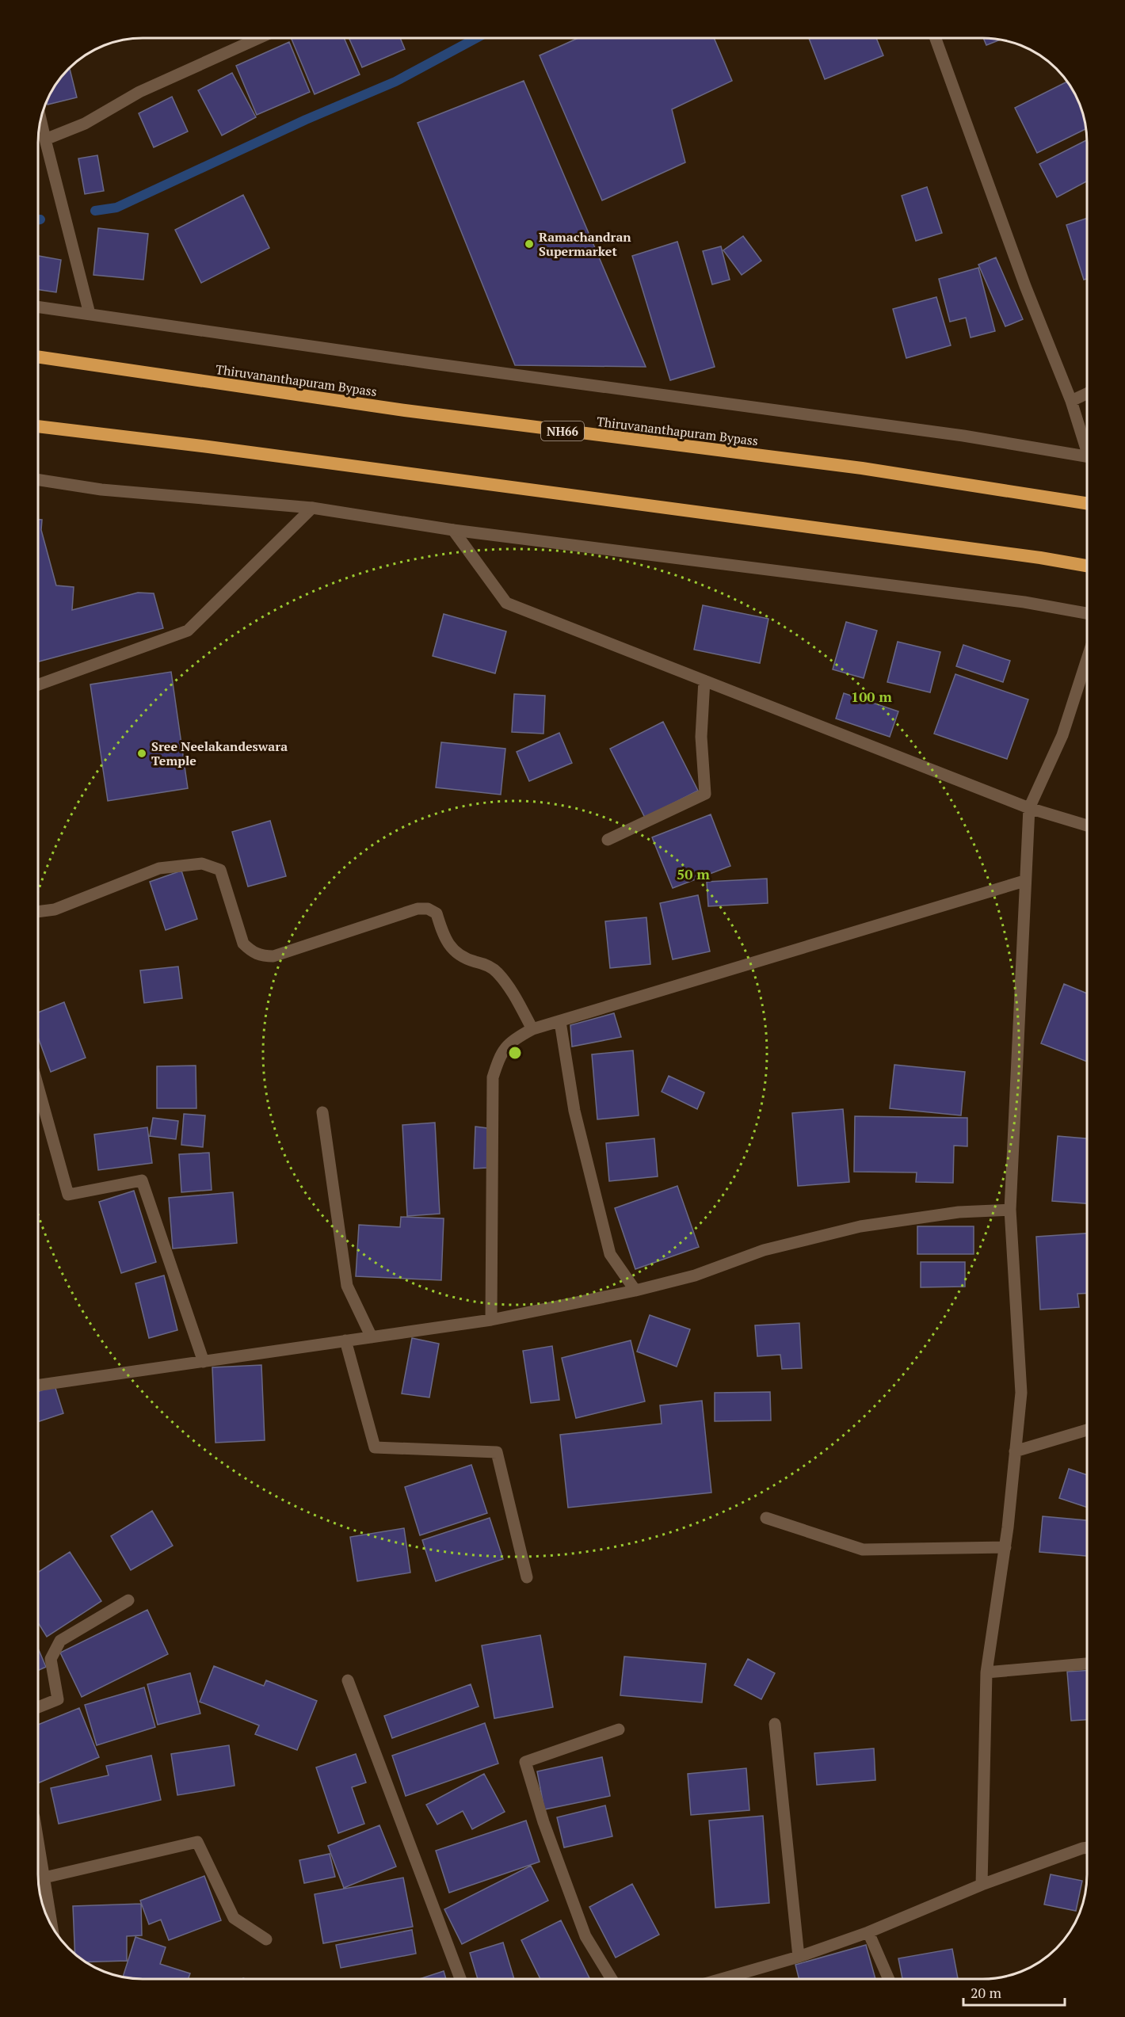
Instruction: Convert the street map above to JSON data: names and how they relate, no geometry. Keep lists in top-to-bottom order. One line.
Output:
{"streets":{"highway":["Thiruvananthapuram Bypass","NH66"]},"places":["Ramachandran Supermarket","Sree Neelakandeswara Temple"],"scale_bar":"20 m","rings":["100 m","50 m"]}
